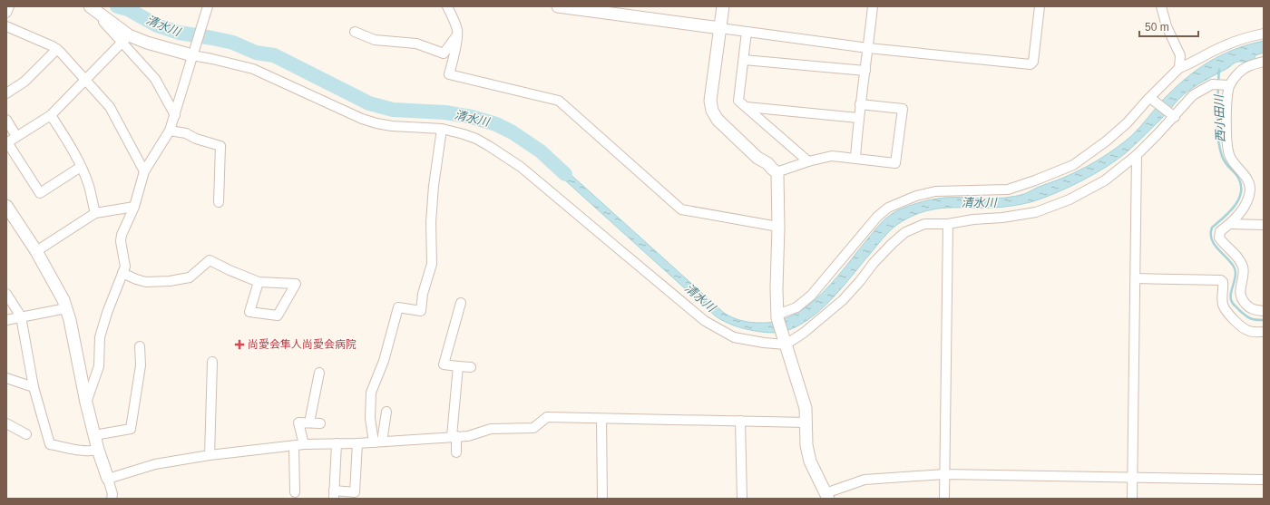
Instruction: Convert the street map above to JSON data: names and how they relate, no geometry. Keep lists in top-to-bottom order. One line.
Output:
{"water":["清水川","西小田川"],"places":{"health":["尚愛会隼人尚愛会病院"]},"scale_bar":"50 m"}
